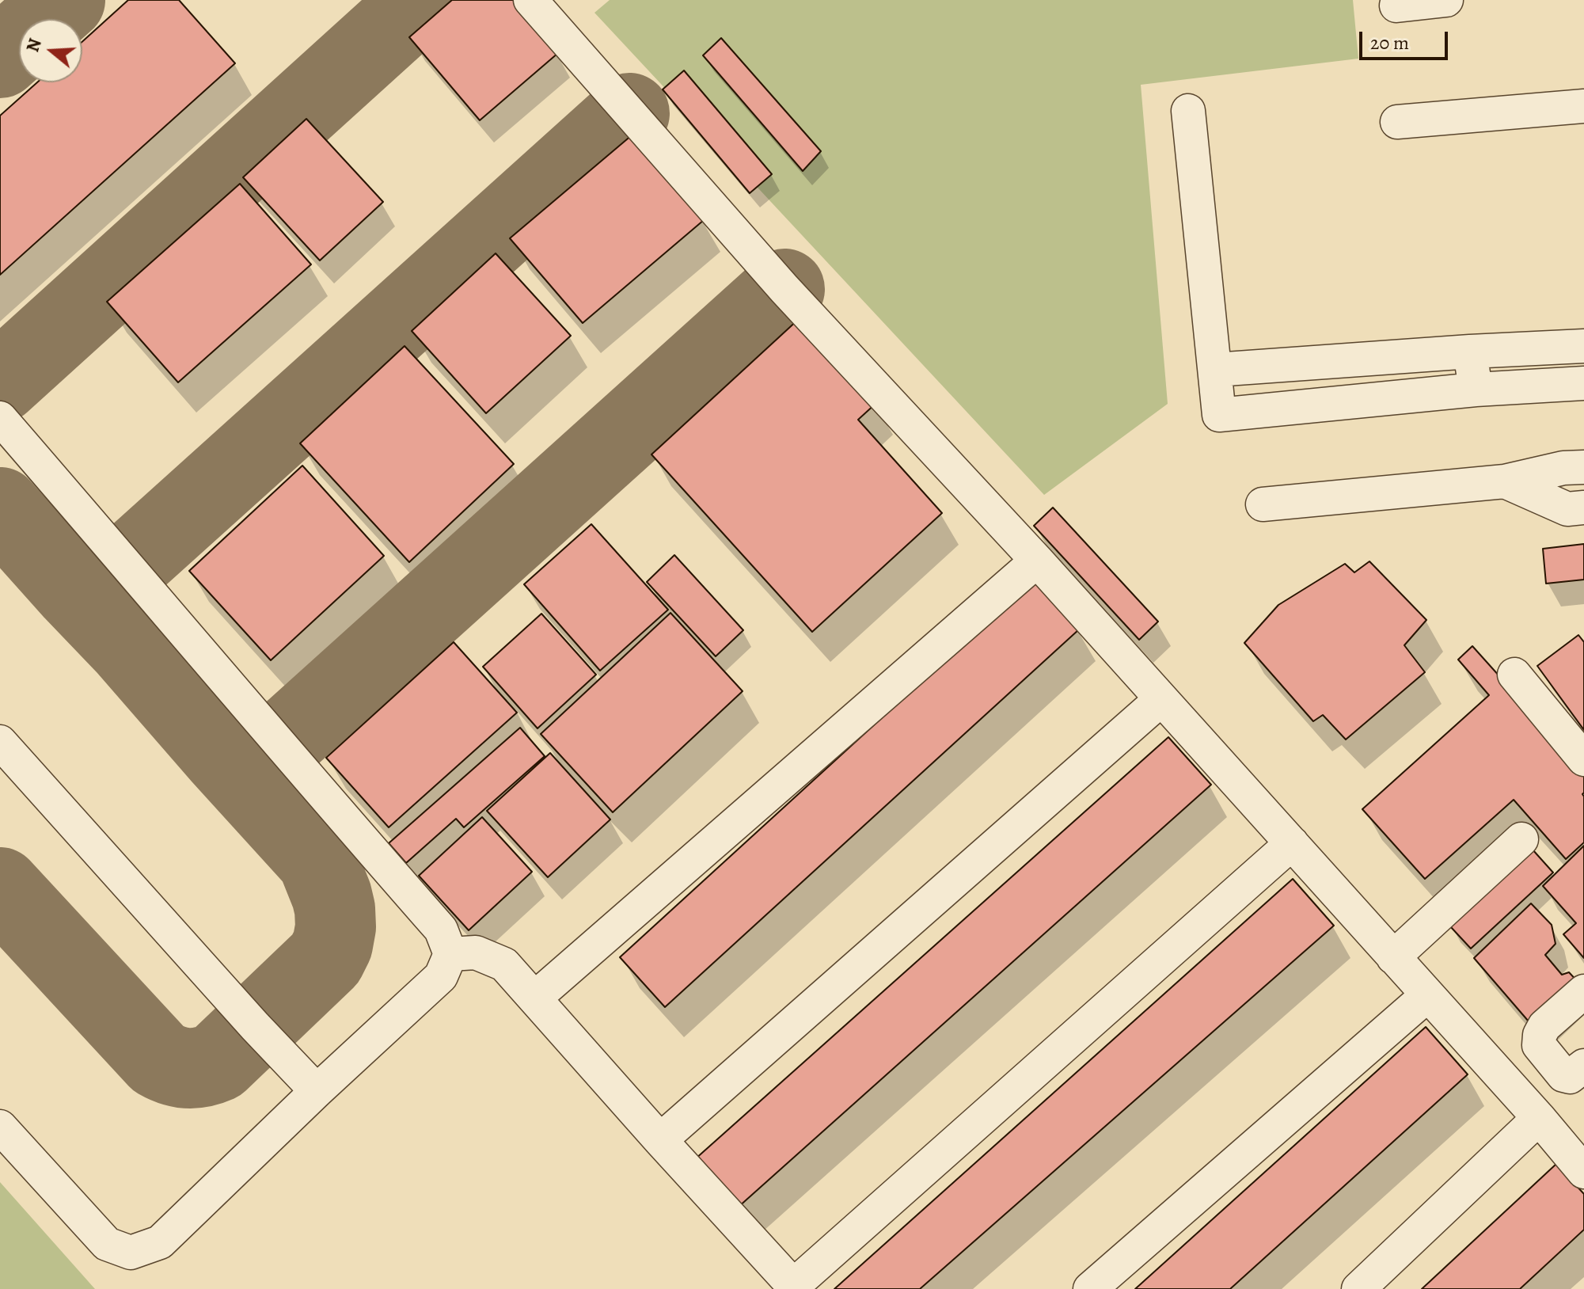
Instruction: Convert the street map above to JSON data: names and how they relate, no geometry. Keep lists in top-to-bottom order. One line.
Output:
{"scale_bar":"20 m","north":"left"}
